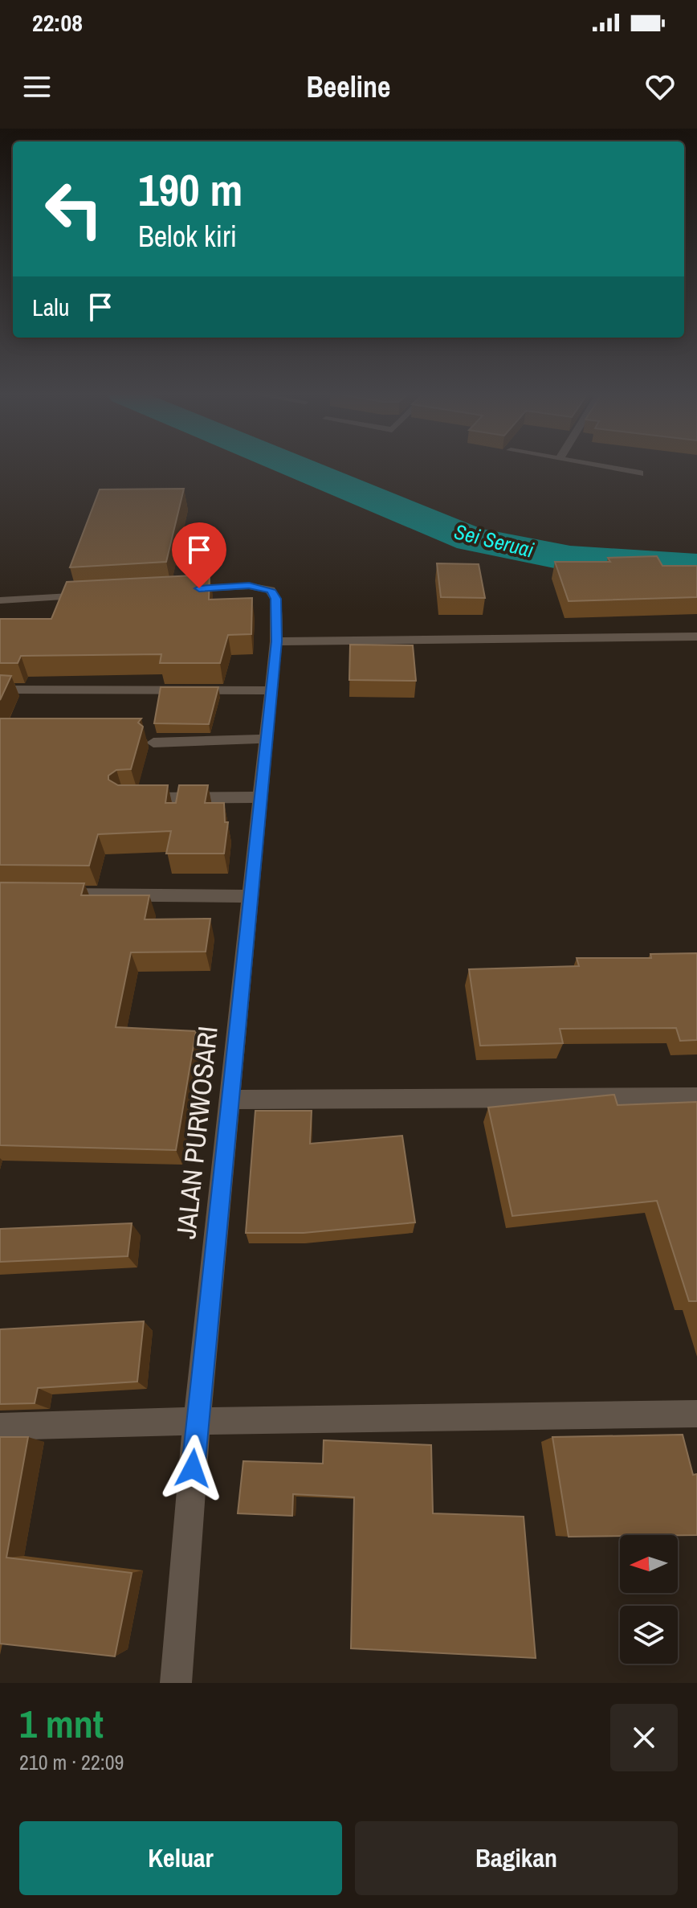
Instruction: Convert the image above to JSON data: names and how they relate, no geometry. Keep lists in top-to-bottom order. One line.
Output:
{"streets":{"street":["JALAN PURWOSARI"]},"water":["Sei Seruai"],"north":"left","page":{"status":"22:08","header":"Beeline","turn":["190 m","Belok kiri"],"then":"Lalu","heading":["1 mnt","210 m · 22:09"],"buttons":["Keluar","Bagikan"]}}
